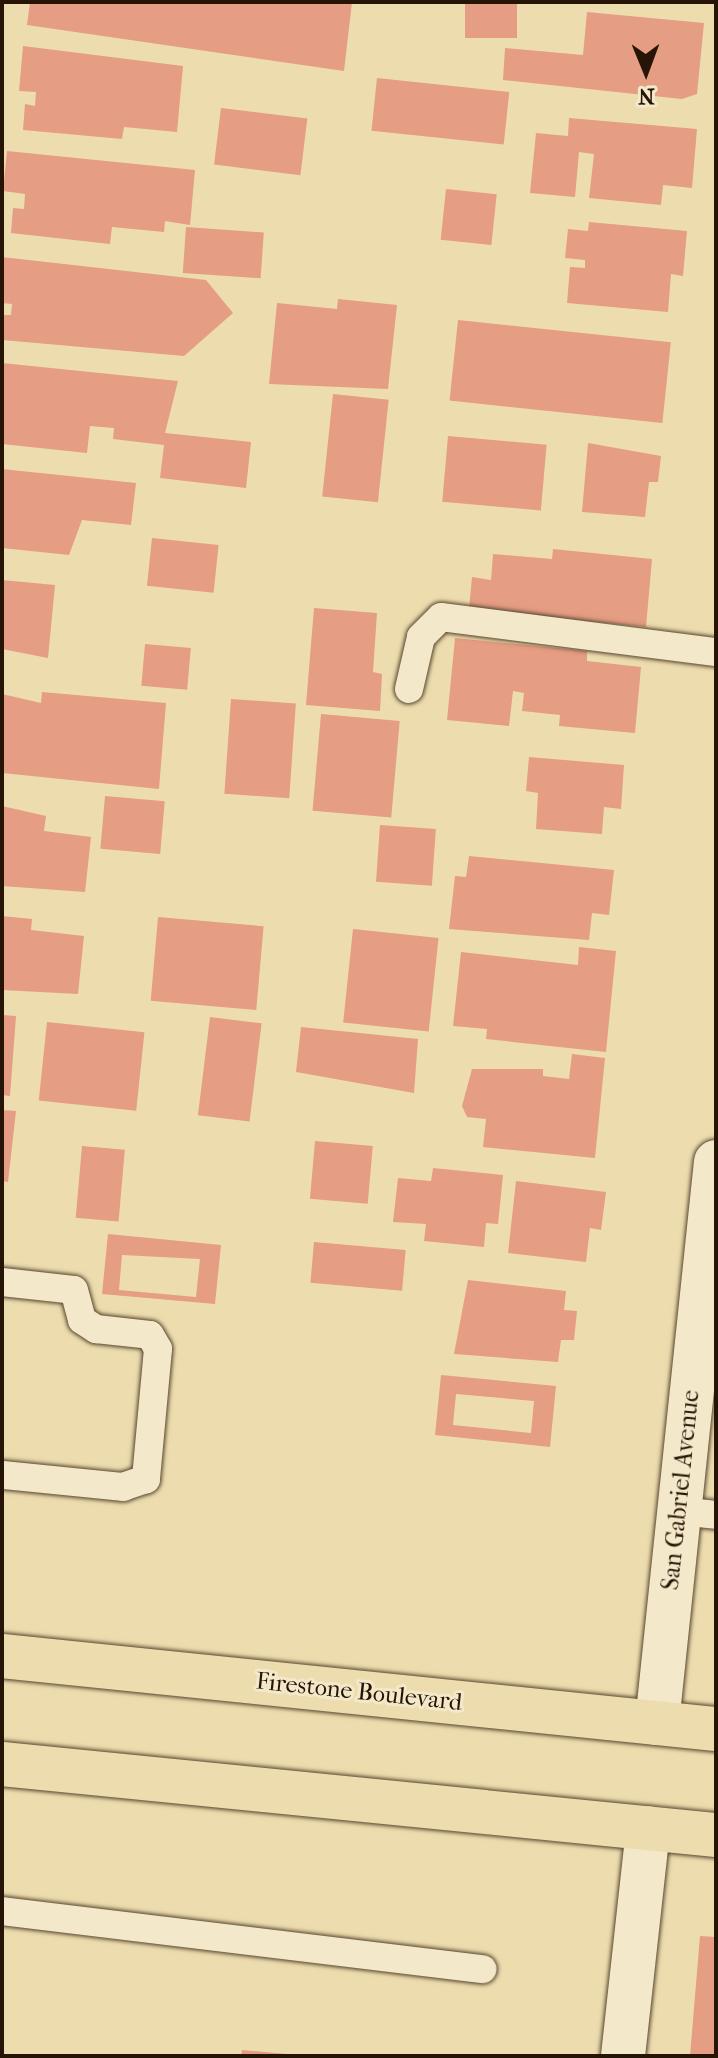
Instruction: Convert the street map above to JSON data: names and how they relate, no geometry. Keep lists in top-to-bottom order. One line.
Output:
{"streets":{"main road":["Firestone Boulevard"],"street":["San Gabriel Avenue"]},"crossings":[["San Gabriel Avenue","Firestone Boulevard"]],"north":"bottom"}
